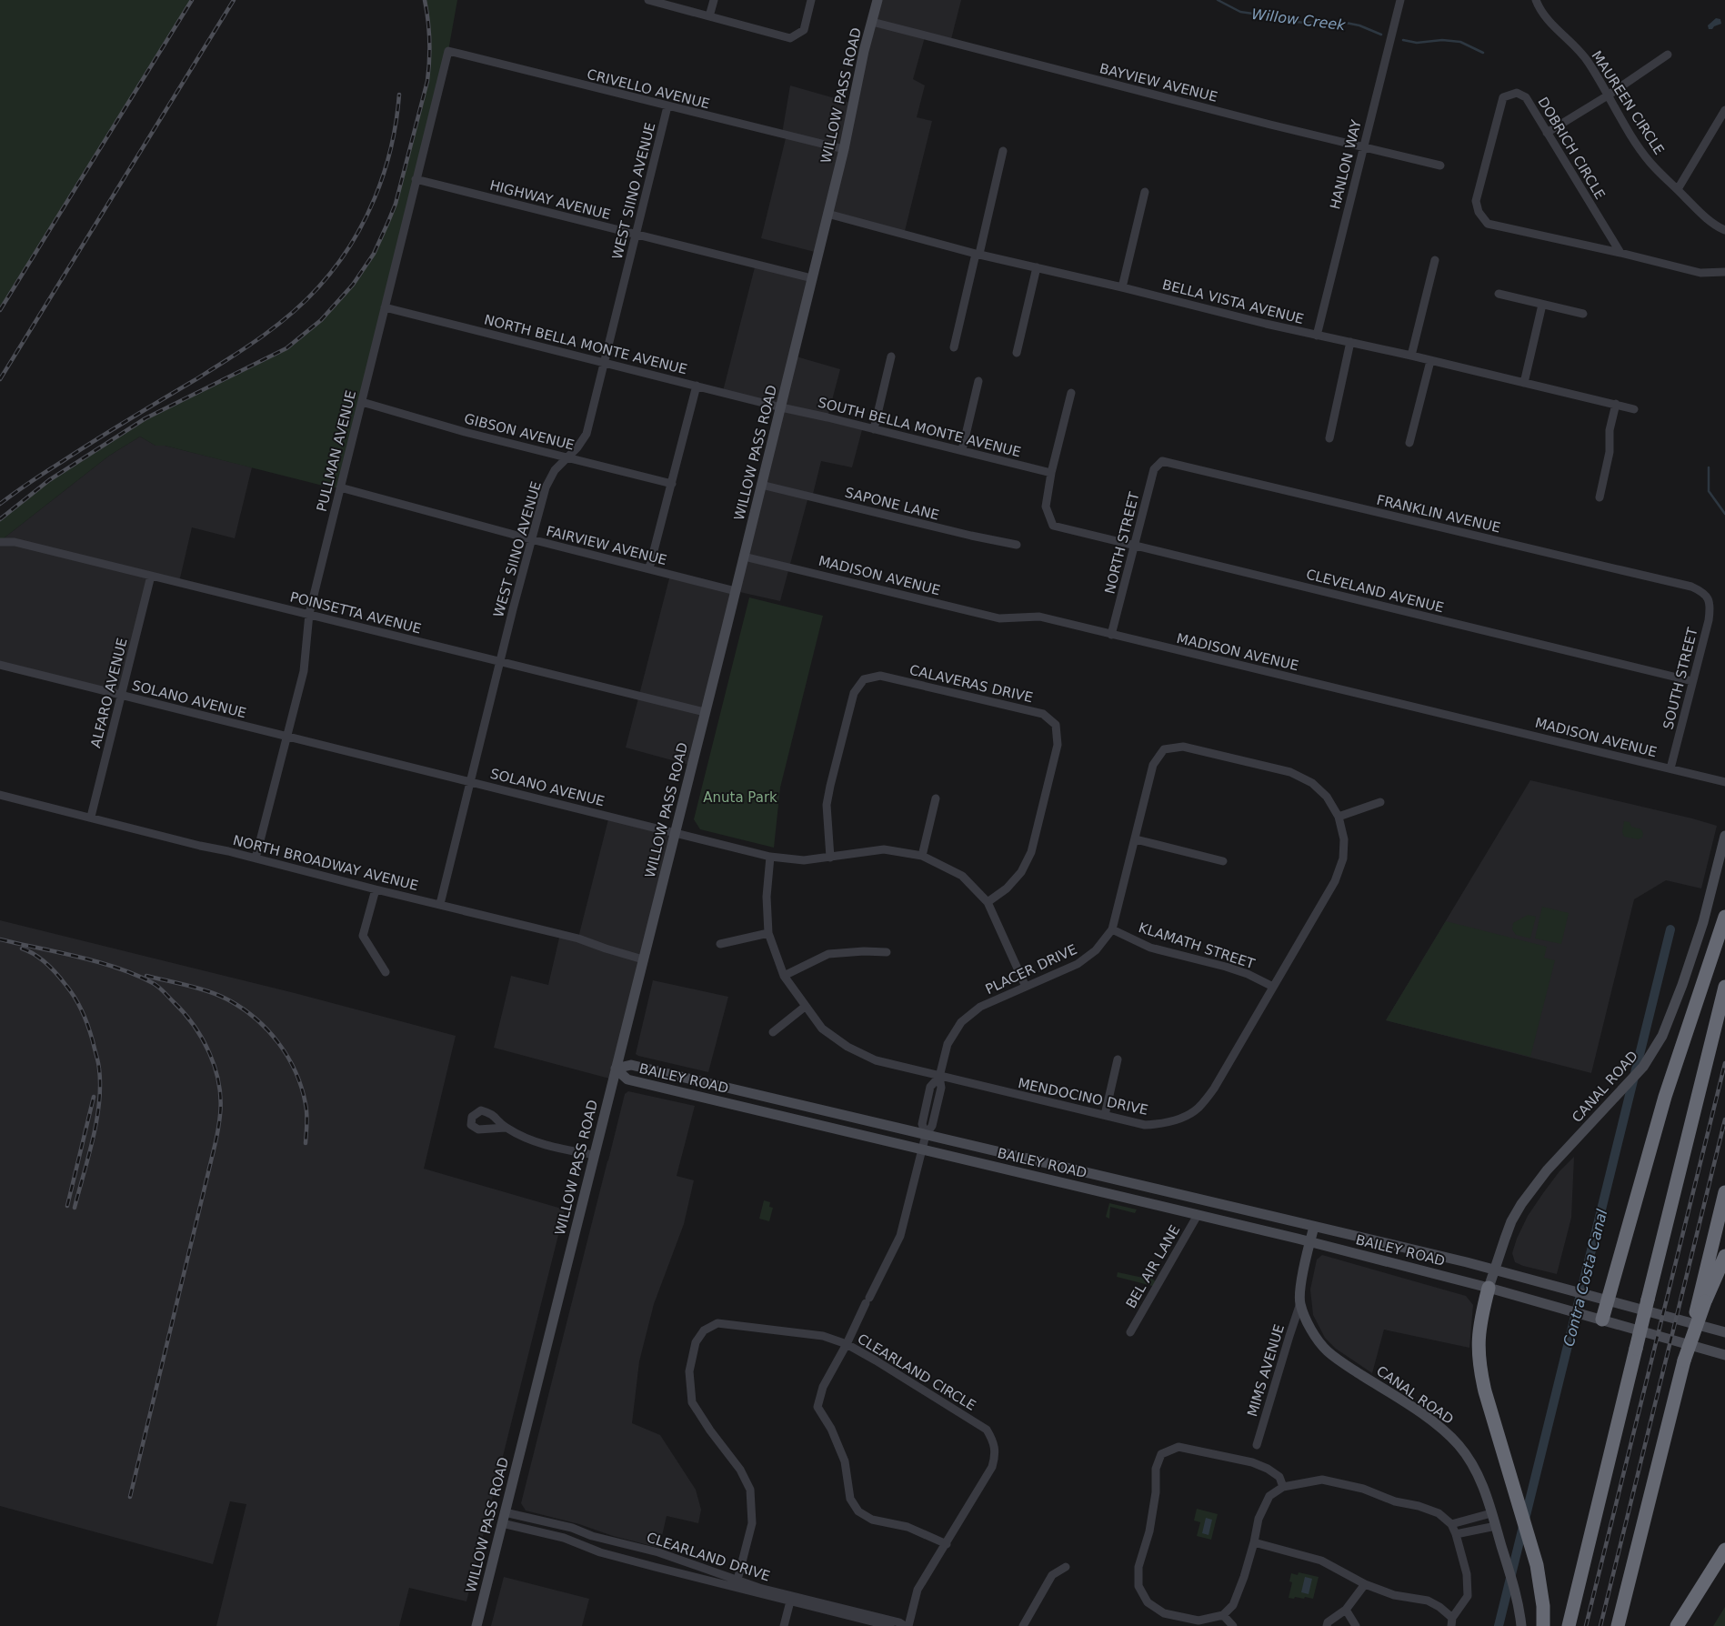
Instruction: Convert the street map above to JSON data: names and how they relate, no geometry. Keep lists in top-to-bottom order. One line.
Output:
{"streets":{"main road":["WILLOW PASS ROAD","BAILEY ROAD","CANAL ROAD"],"street":["BAYVIEW AVENUE","CRIVELLO AVENUE","MAUREEN CIRCLE","DOBRICH CIRCLE","HANLON WAY","WEST SIINO AVENUE","HIGHWAY AVENUE","BELLA VISTA AVENUE","NORTH BELLA MONTE AVENUE","SOUTH BELLA MONTE AVENUE","GIBSON AVENUE","PULLMAN AVENUE","SAPONE LANE","FRANKLIN AVENUE","NORTH STREET","FAIRVIEW AVENUE","MADISON AVENUE","CLEVELAND AVENUE","POINSETTA AVENUE","SOUTH STREET","CALAVERAS DRIVE","ALFARO AVENUE","SOLANO AVENUE","NORTH BROADWAY AVENUE","KLAMATH STREET","PLACER DRIVE","MENDOCINO DRIVE","BEL AIR LANE","MIMS AVENUE","CLEARLAND CIRCLE","CLEARLAND DRIVE"]},"crossings":[["BAYVIEW AVENUE","WILLOW PASS ROAD"],["BAYVIEW AVENUE","HANLON WAY"],["CRIVELLO AVENUE","WILLOW PASS ROAD"],["CRIVELLO AVENUE","WEST SIINO AVENUE"],["CRIVELLO AVENUE","PULLMAN AVENUE"],["WILLOW PASS ROAD","HIGHWAY AVENUE"],["WILLOW PASS ROAD","BELLA VISTA AVENUE"],["WILLOW PASS ROAD","NORTH BELLA MONTE AVENUE"],["WILLOW PASS ROAD","SOUTH BELLA MONTE AVENUE"],["WILLOW PASS ROAD","SAPONE LANE"],["WILLOW PASS ROAD","FAIRVIEW AVENUE"],["WILLOW PASS ROAD","MADISON AVENUE"],["WILLOW PASS ROAD","POINSETTA AVENUE"],["WILLOW PASS ROAD","SOLANO AVENUE"],["WILLOW PASS ROAD","NORTH BROADWAY AVENUE"],["WILLOW PASS ROAD","BAILEY ROAD"],["WILLOW PASS ROAD","CLEARLAND DRIVE"],["HANLON WAY","BELLA VISTA AVENUE"],["WEST SIINO AVENUE","HIGHWAY AVENUE"],["WEST SIINO AVENUE","NORTH BELLA MONTE AVENUE"],["WEST SIINO AVENUE","GIBSON AVENUE"],["WEST SIINO AVENUE","FAIRVIEW AVENUE"],["WEST SIINO AVENUE","POINSETTA AVENUE"],["WEST SIINO AVENUE","SOLANO AVENUE"],["WEST SIINO AVENUE","NORTH BROADWAY AVENUE"],["HIGHWAY AVENUE","PULLMAN AVENUE"],["NORTH BELLA MONTE AVENUE","SOUTH BELLA MONTE AVENUE"],["NORTH BELLA MONTE AVENUE","PULLMAN AVENUE"],["SOUTH BELLA MONTE AVENUE","CLEVELAND AVENUE"],["GIBSON AVENUE","PULLMAN AVENUE"],["PULLMAN AVENUE","FAIRVIEW AVENUE"],["PULLMAN AVENUE","POINSETTA AVENUE"],["PULLMAN AVENUE","SOLANO AVENUE"],["PULLMAN AVENUE","NORTH BROADWAY AVENUE"],["FRANKLIN AVENUE","NORTH STREET"],["FRANKLIN AVENUE","SOUTH STREET"],["NORTH STREET","MADISON AVENUE"],["NORTH STREET","CLEVELAND AVENUE"],["MADISON AVENUE","SOUTH STREET"],["CLEVELAND AVENUE","SOUTH STREET"],["POINSETTA AVENUE","ALFARO AVENUE"],["CALAVERAS DRIVE","SOLANO AVENUE"],["ALFARO AVENUE","SOLANO AVENUE"],["ALFARO AVENUE","NORTH BROADWAY AVENUE"],["SOLANO AVENUE","PLACER DRIVE"],["SOLANO AVENUE","MENDOCINO DRIVE"],["KLAMATH STREET","PLACER DRIVE"],["KLAMATH STREET","MENDOCINO DRIVE"],["PLACER DRIVE","BAILEY ROAD"],["PLACER DRIVE","MENDOCINO DRIVE"],["PLACER DRIVE","CLEARLAND CIRCLE"],["BAILEY ROAD","CANAL ROAD"],["BAILEY ROAD","BEL AIR LANE"],["CANAL ROAD","MIMS AVENUE"],["CLEARLAND CIRCLE","CLEARLAND DRIVE"]],"water":["Willow Creek","Contra Costa Canal"],"parks":["Anuta Park"]}
